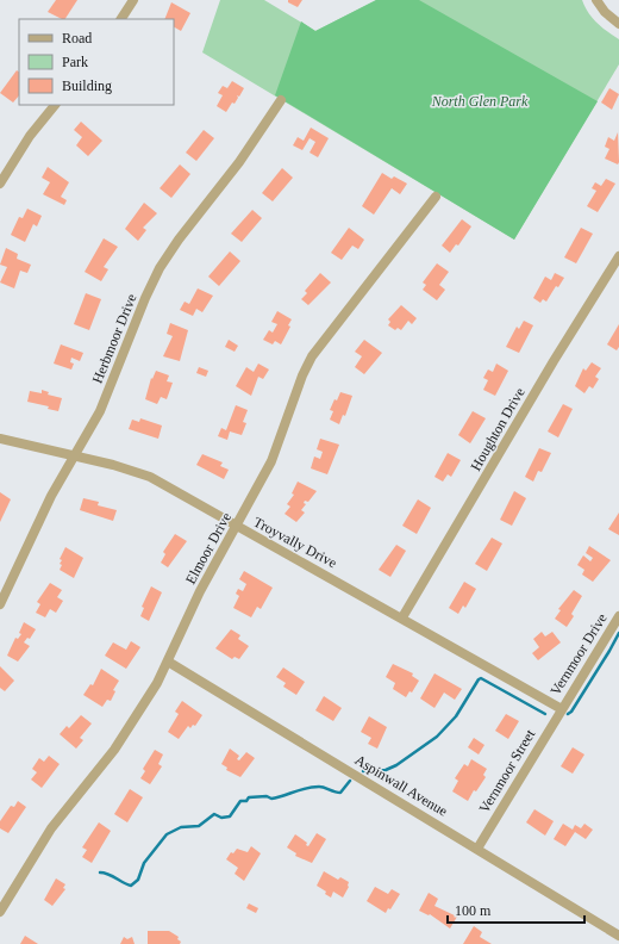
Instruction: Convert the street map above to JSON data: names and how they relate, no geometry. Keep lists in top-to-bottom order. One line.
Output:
{"streets":{"street":["Herbmoor Drive","Houghton Drive","Troyvally Drive","Elmoor Drive","Vernmoor Drive","Vernmoor Street","Aspinwall Avenue"]},"crossings":[["Herbmoor Drive","Troyvally Drive"],["Houghton Drive","Troyvally Drive"],["Troyvally Drive","Elmoor Drive"],["Troyvally Drive","Vernmoor Drive"],["Troyvally Drive","Vernmoor Street"],["Elmoor Drive","Aspinwall Avenue"],["Vernmoor Drive","Vernmoor Street"],["Vernmoor Street","Aspinwall Avenue"]],"parks":["North Glen Park"],"legend":["Road","Park","Building"],"scale_bar":"100 m"}
